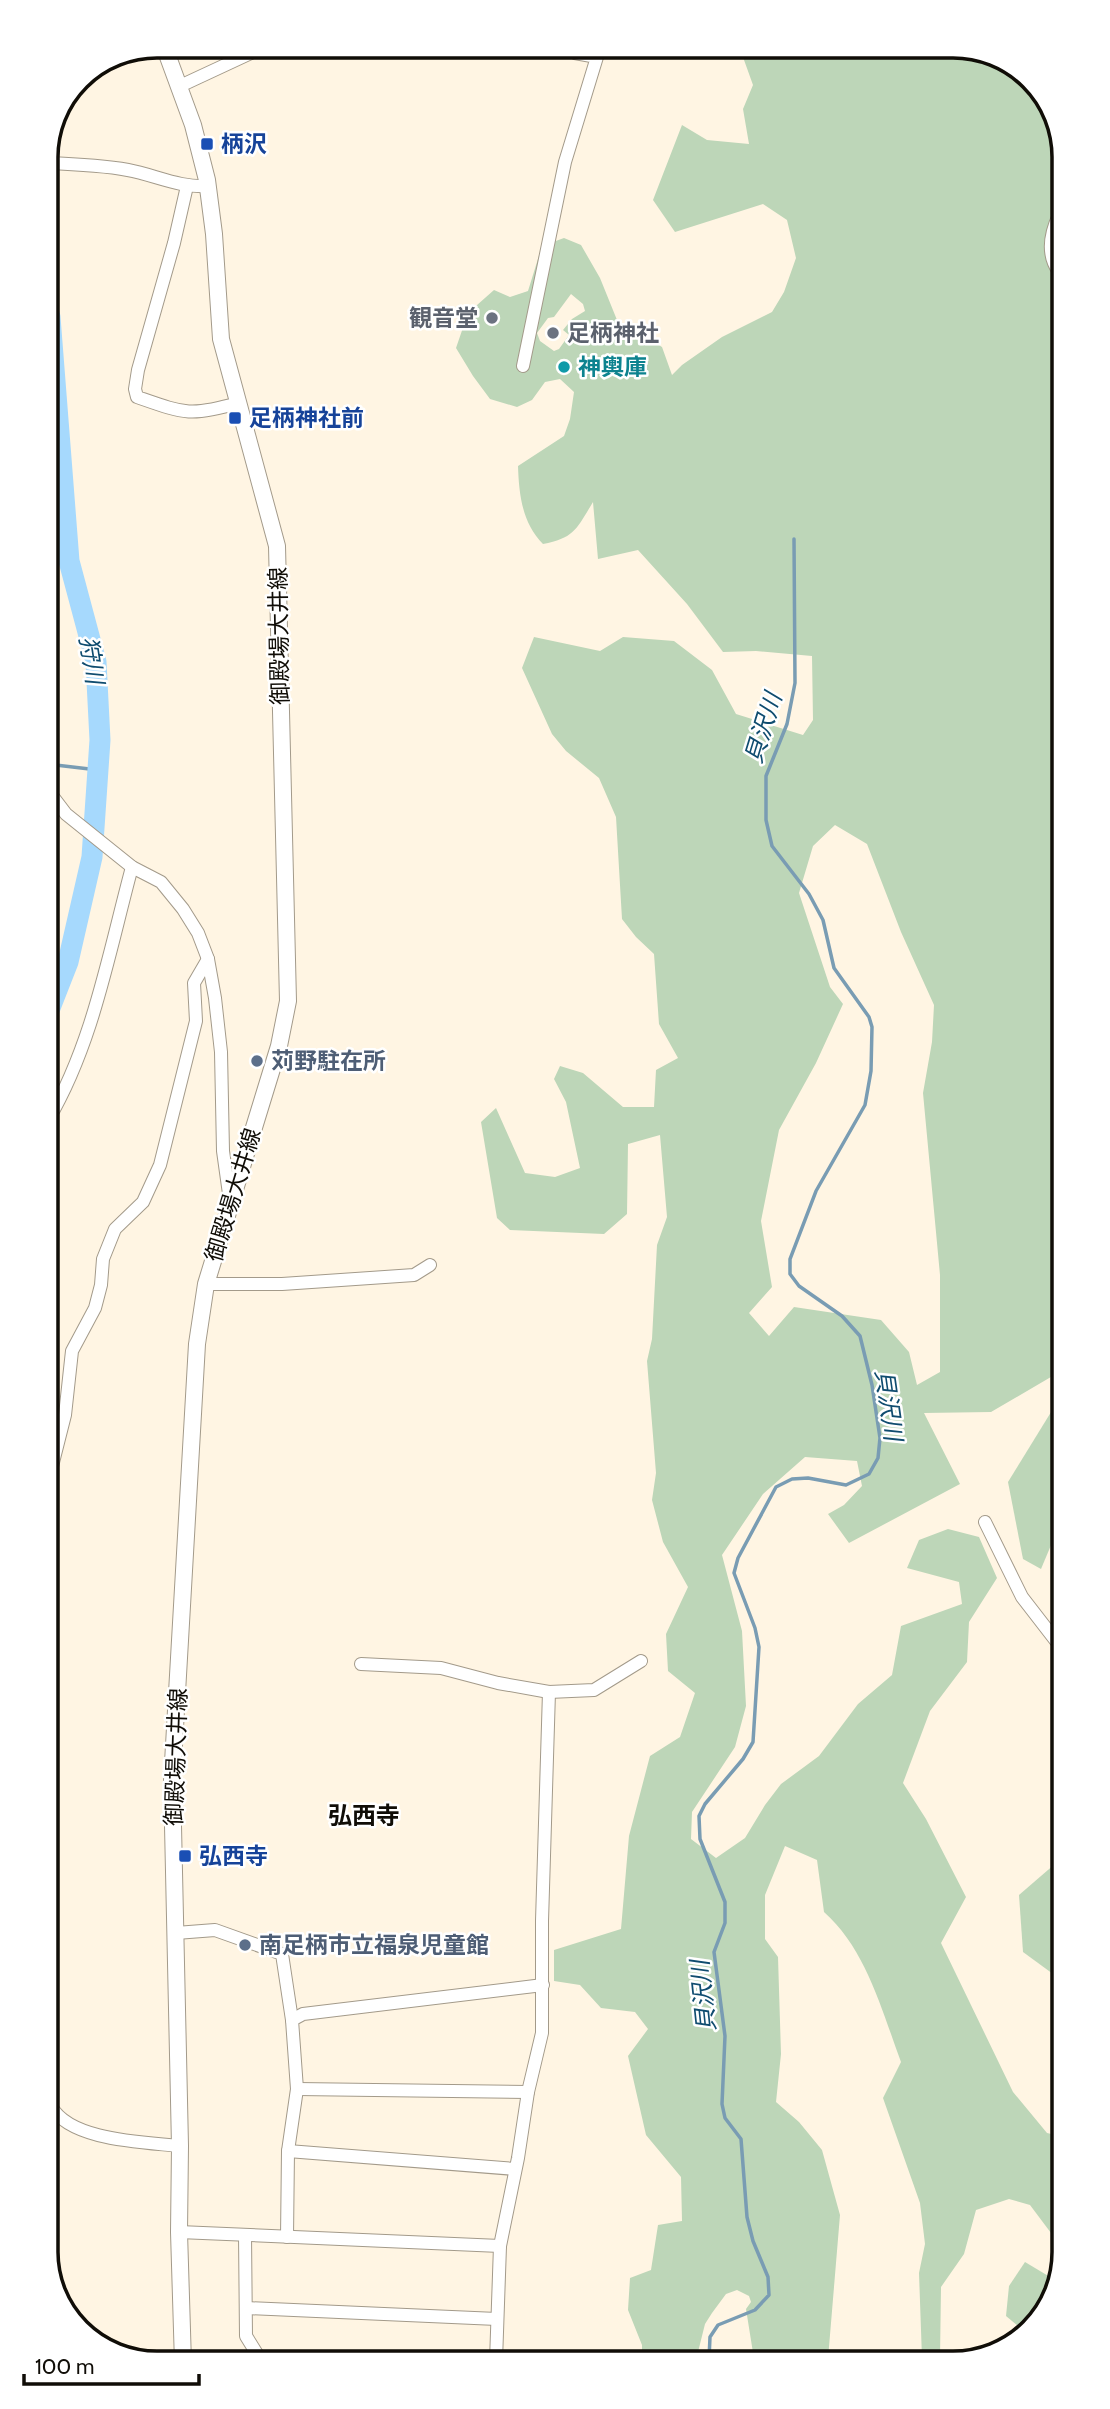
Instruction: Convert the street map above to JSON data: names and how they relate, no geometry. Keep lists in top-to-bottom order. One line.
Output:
{"streets":{"main road":["御殿場大井線"]},"districts":["弘西寺"],"water":["狩川","貝沢川"],"places":{"transit":["柄沢","足柄神社前","弘西寺"],"other":["観音堂","足柄神社","神輿庫","苅野駐在所","南足柄市立福泉児童館"]},"scale_bar":"100 m"}
